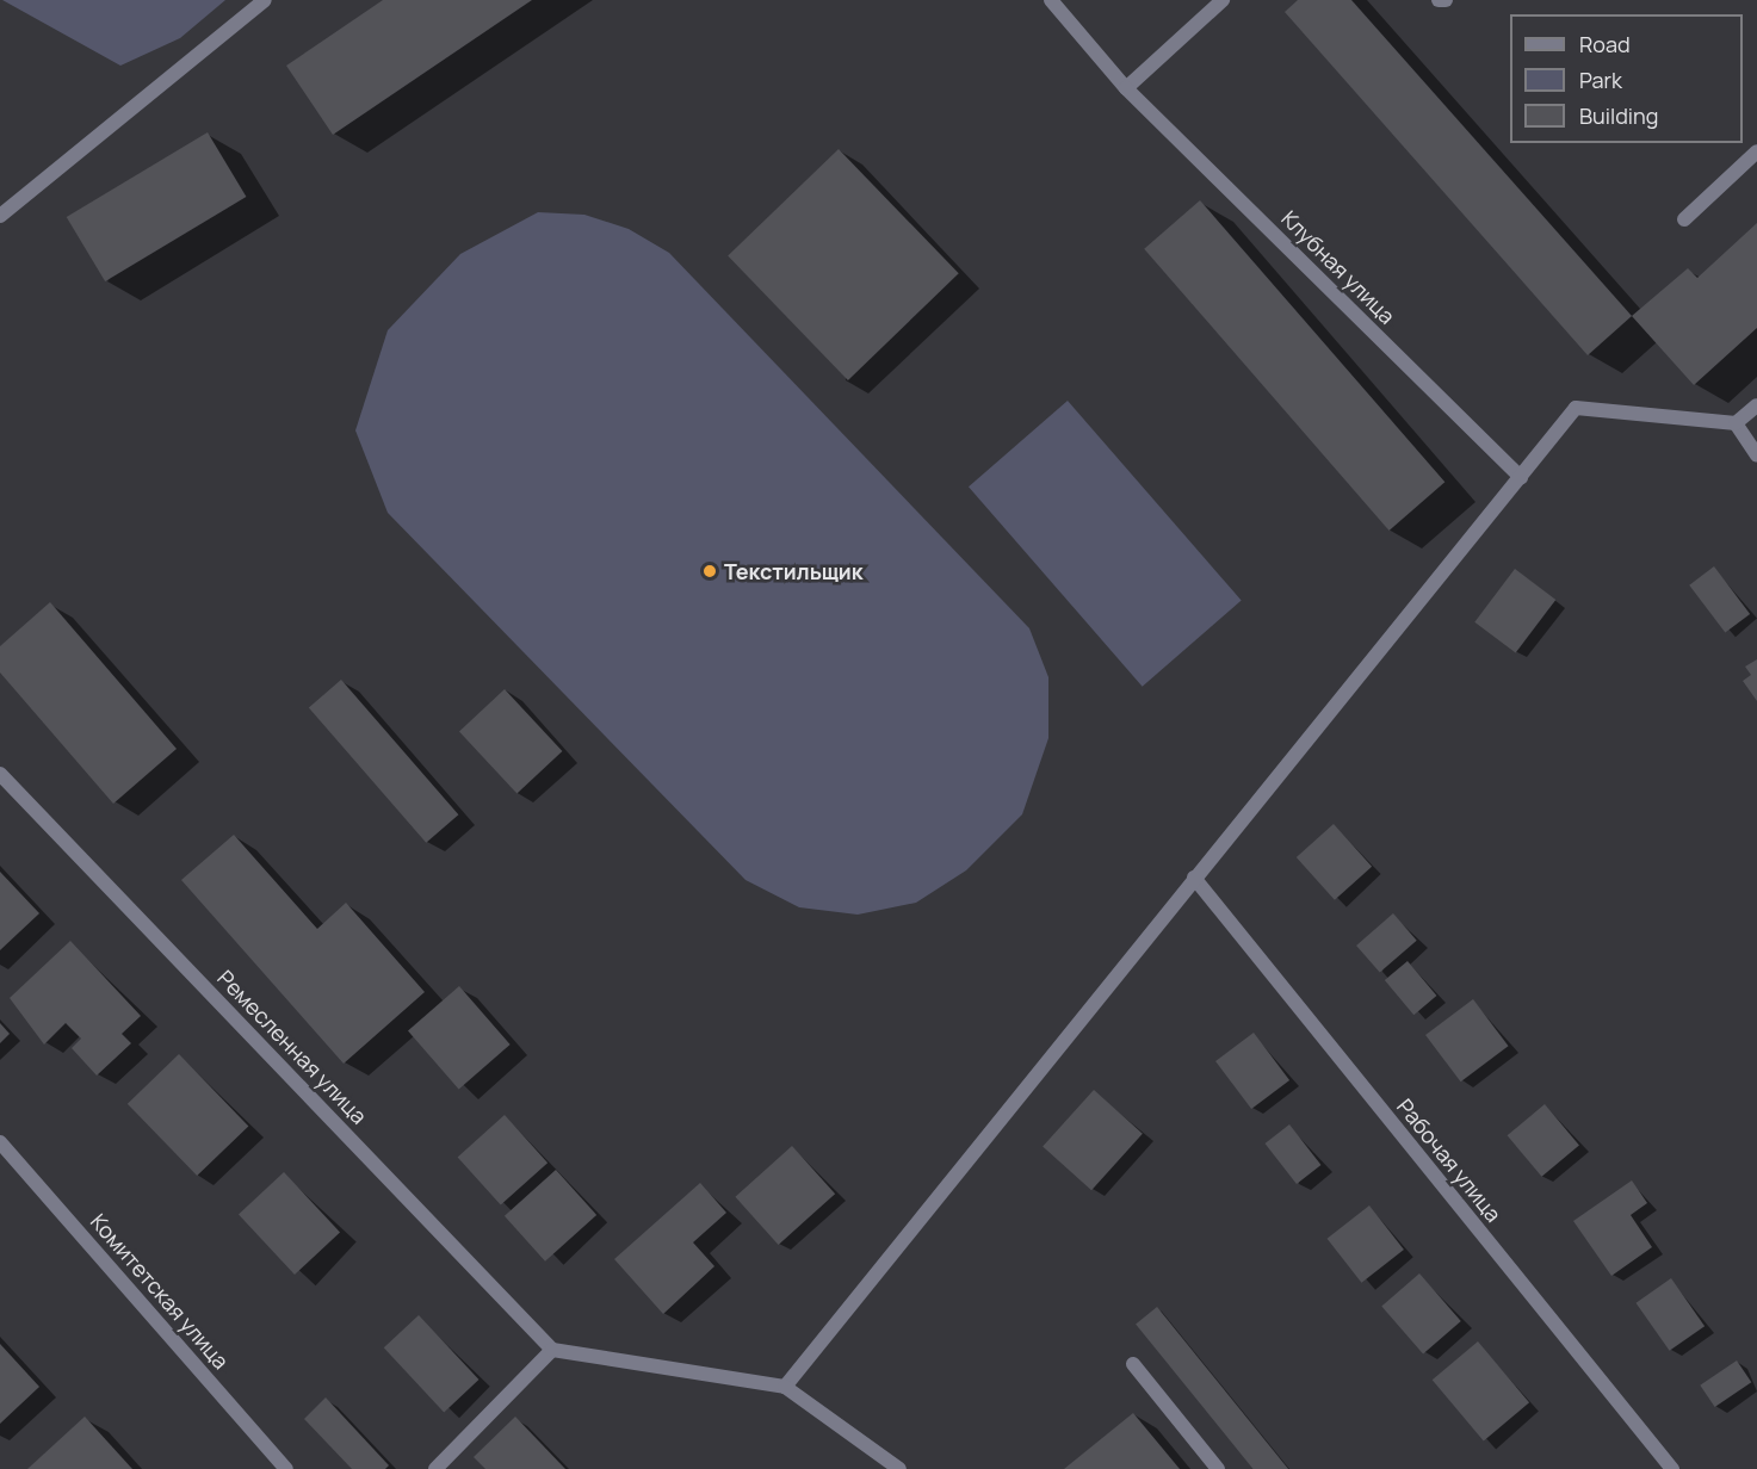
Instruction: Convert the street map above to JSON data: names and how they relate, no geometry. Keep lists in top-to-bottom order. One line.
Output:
{"streets":{"street":["Клубная улица","Ремесленная улица","Рабочая улица","Комитетская улица"]},"places":["Текстильщик"],"legend":["Road","Park","Building"]}
